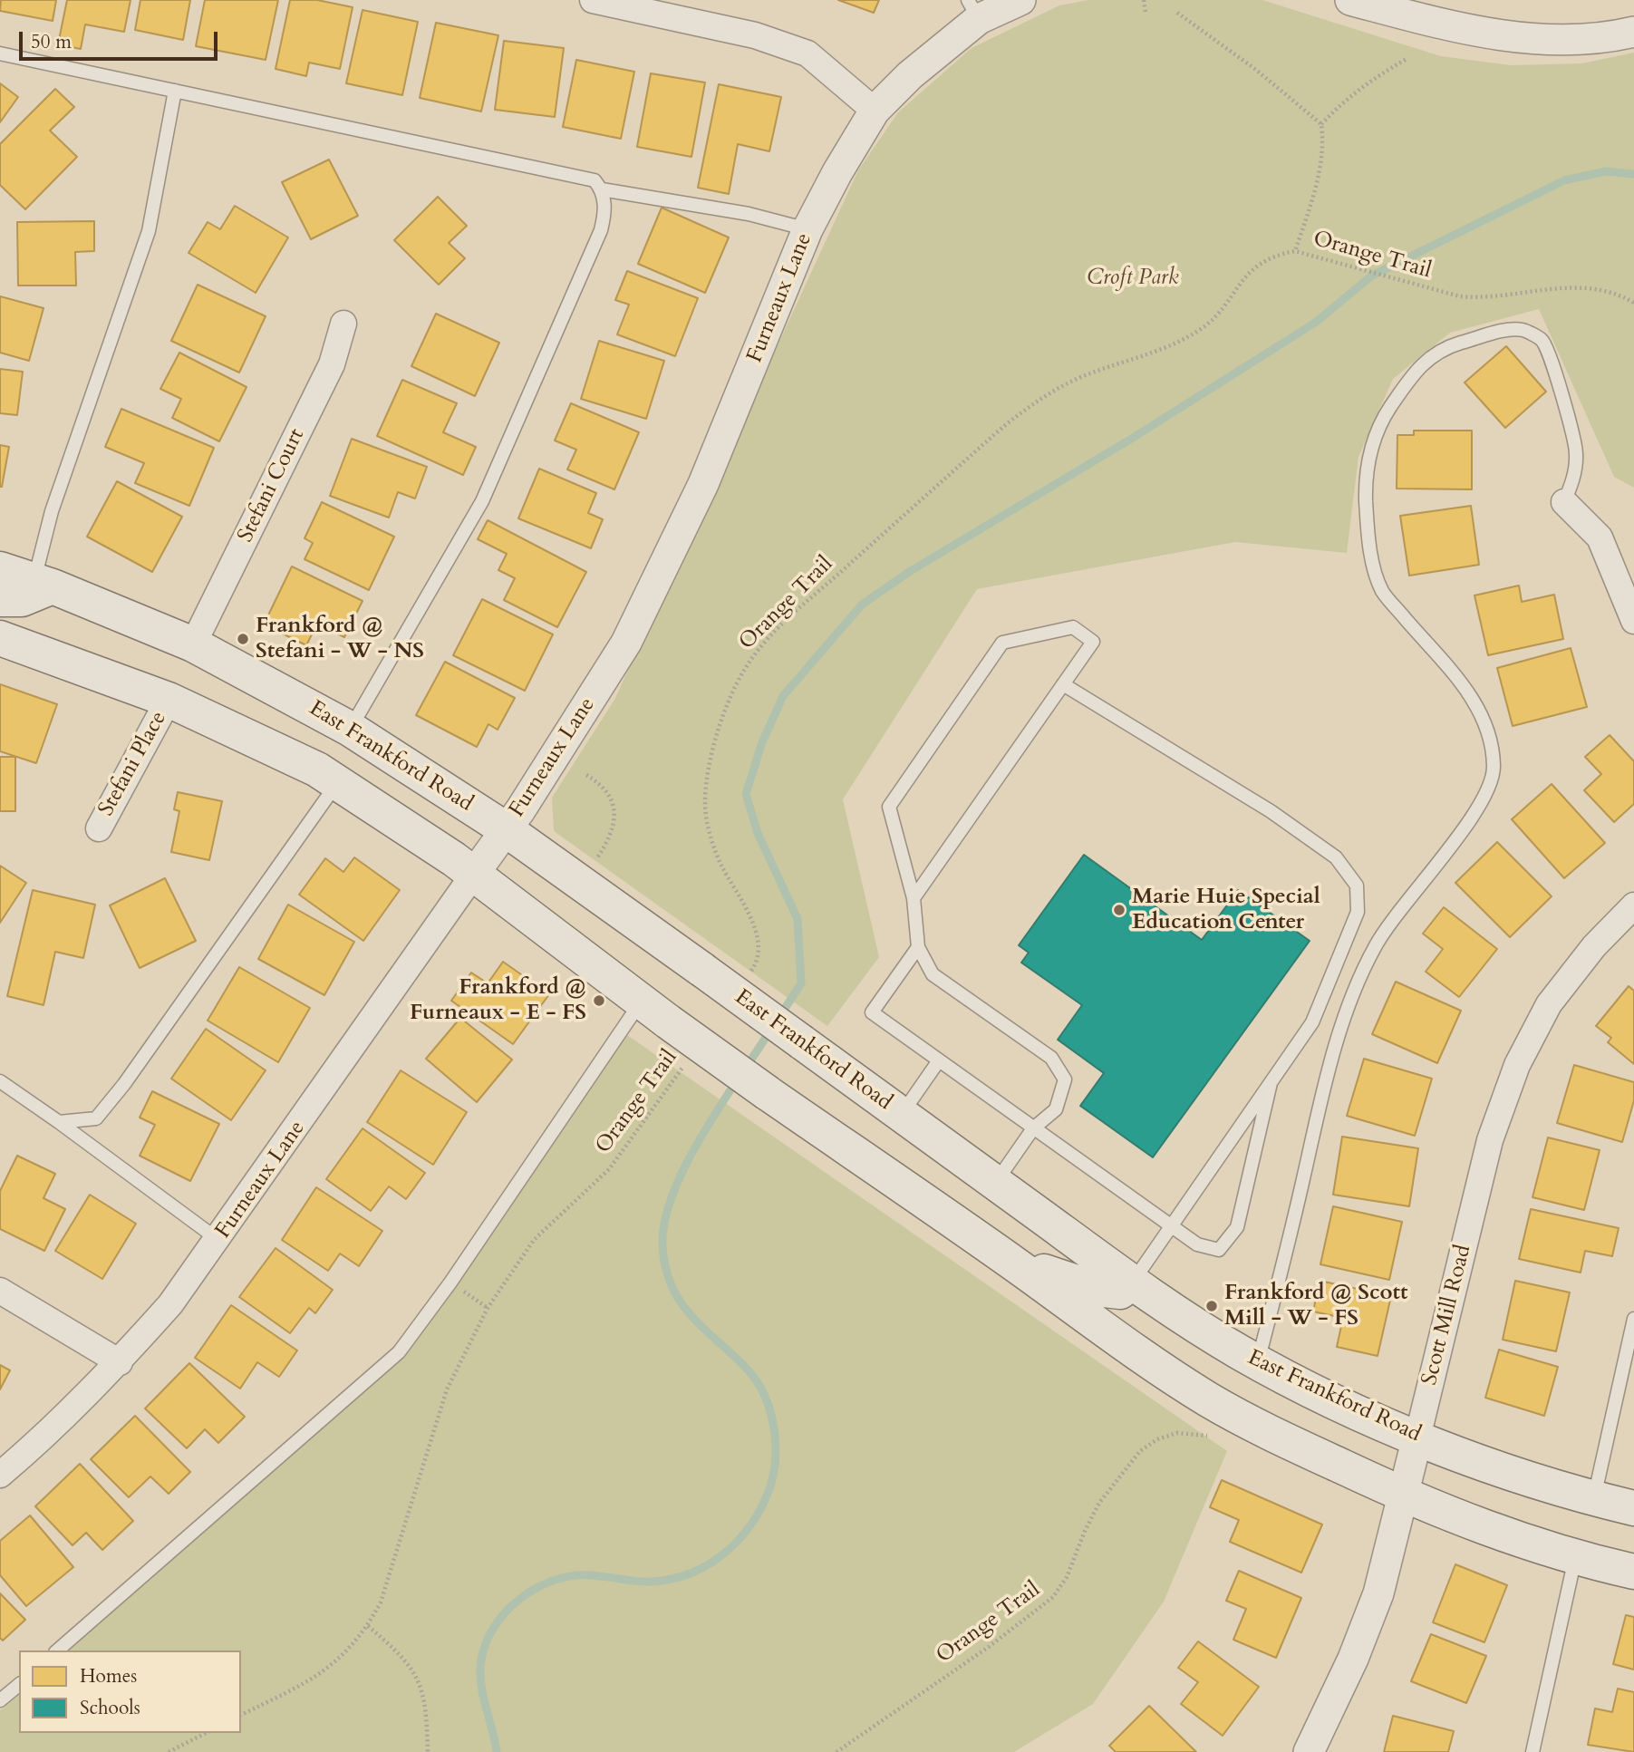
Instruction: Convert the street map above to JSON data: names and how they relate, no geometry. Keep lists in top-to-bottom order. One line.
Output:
{"streets":{"main road":["East Frankford Road"],"street":["Furneaux Lane","Stefani Court","Stefani Place","Scott Mill Road"],"path":["Orange Trail"]},"crossings":[["Furneaux Lane","East Frankford Road"],["Stefani Court","East Frankford Road"],["East Frankford Road","Scott Mill Road"]],"parks":["Croft Park"],"places":["Frankford @ Stefani - W - NS","Marie Huie Special Education Center","Frankford @ Furneaux - E - FS","Frankford @ Scott Mill - W - FS"],"legend":["Homes","Schools"],"scale_bar":"50 m"}
